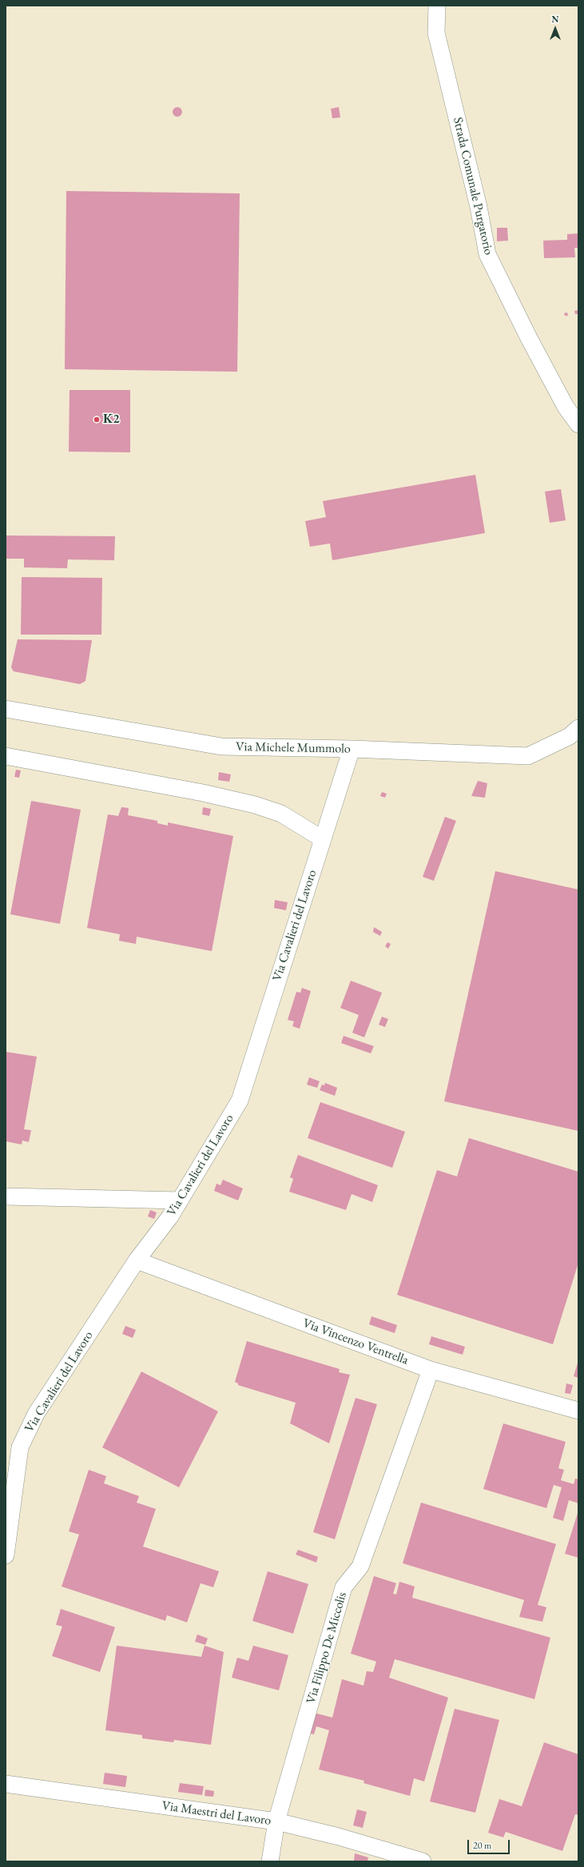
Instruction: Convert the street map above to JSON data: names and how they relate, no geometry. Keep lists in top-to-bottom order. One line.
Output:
{"streets":{"street":["Strada Comunale Purgatorio","Via Michele Mummolo","Via Cavalieri del Lavoro","Via Vincenzo Ventrella","Via Filippo De Miccolis","Via Maestri del Lavoro"]},"crossings":[["Via Michele Mummolo","Via Cavalieri del Lavoro"],["Via Cavalieri del Lavoro","Via Vincenzo Ventrella"],["Via Vincenzo Ventrella","Via Filippo De Miccolis"],["Via Filippo De Miccolis","Via Maestri del Lavoro"]],"places":["K2"],"scale_bar":"20 m","north":"top"}
